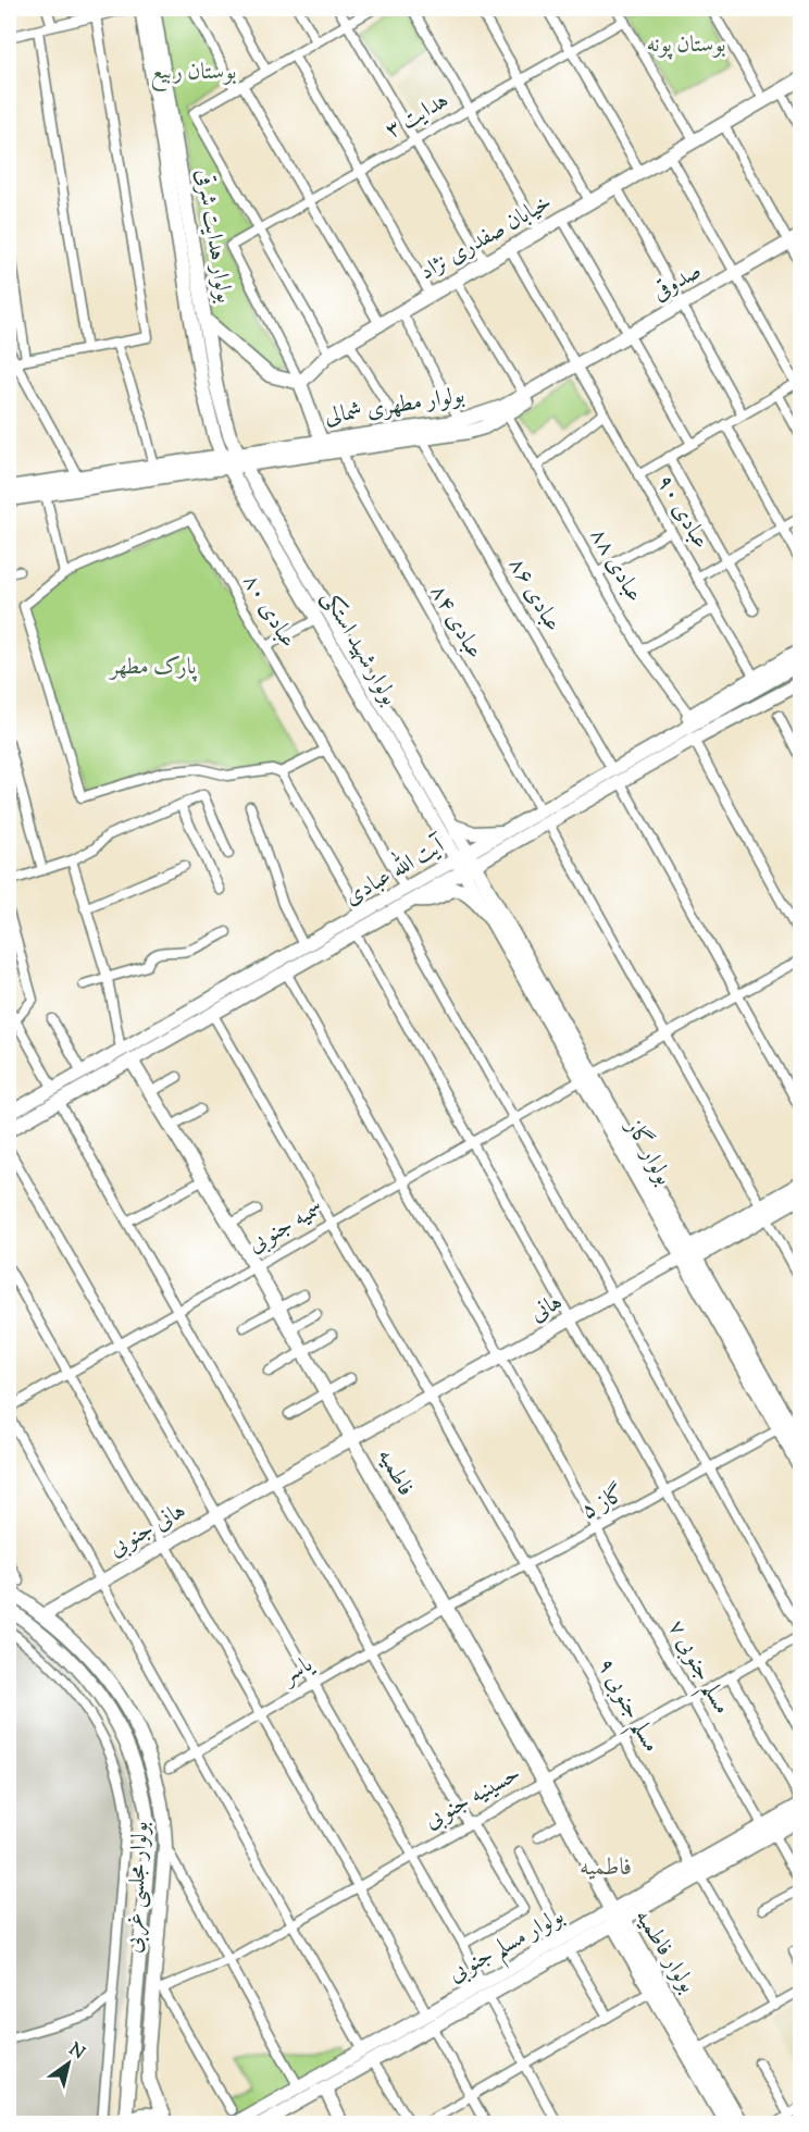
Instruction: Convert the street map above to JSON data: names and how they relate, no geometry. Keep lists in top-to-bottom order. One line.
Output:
{"streets":{"main road":["بولوار هدایت شرقی","خیابان صفدری نژاد","صدوقی","بولوار مطهری شمالی","بولوار شهید استکی","آیت الله عبادی","بولوار گاز","هانی","فاطمیه","هانی جنوبی","بولوار مجلسی غربی","بولوار مسلم جنوبی","بولوار فاطمیه"],"street":["هدایت ۳","عبادی ۹۰","عبادی ۸۸","عبادی ۸۶","عبادی ۸۰","عبادی ۸۴","سمیه جنوبی","گاز ۵","مسلم جنوبی ۷","یاسر","مسلم جنوبی ۹","حسینیه جنوبی"]},"crossings":[["هدایت ۳","خیابان صفدری نژاد"],["بولوار هدایت شرقی","بولوار مطهری شمالی"],["بولوار هدایت شرقی","بولوار شهید استکی"],["خیابان صفدری نژاد","عبادی ۹۰"],["صدوقی","بولوار مطهری شمالی"],["صدوقی","عبادی ۹۰"],["بولوار مطهری شمالی","عبادی ۹۰"],["بولوار مطهری شمالی","عبادی ۸۸"],["بولوار مطهری شمالی","عبادی ۸۶"],["بولوار مطهری شمالی","عبادی ۸۴"],["بولوار مطهری شمالی","بولوار شهید استکی"],["عبادی ۹۰","آیت الله عبادی"],["عبادی ۸۶","آیت الله عبادی"],["عبادی ۸۶","سمیه جنوبی"],["عبادی ۸۰","آیت الله عبادی"],["عبادی ۸۴","آیت الله عبادی"],["عبادی ۸۴","سمیه جنوبی"],["عبادی ۸۴","هانی"],["بولوار شهید استکی","آیت الله عبادی"],["بولوار شهید استکی","بولوار گاز"],["آیت الله عبادی","بولوار گاز"],["آیت الله عبادی","فاطمیه"],["آیت الله عبادی","مسلم جنوبی ۷"],["آیت الله عبادی","مسلم جنوبی ۹"],["بولوار گاز","سمیه جنوبی"],["بولوار گاز","هانی"],["بولوار گاز","گاز ۵"],["سمیه جنوبی","فاطمیه"],["سمیه جنوبی","مسلم جنوبی ۷"],["سمیه جنوبی","مسلم جنوبی ۹"],["هانی","فاطمیه"],["هانی","هانی جنوبی"],["هانی","مسلم جنوبی ۷"],["هانی","مسلم جنوبی ۹"],["فاطمیه","گاز ۵"],["فاطمیه","هانی جنوبی"],["فاطمیه","یاسر"],["فاطمیه","حسینیه جنوبی"],["فاطمیه","بولوار مسلم جنوبی"],["فاطمیه","بولوار فاطمیه"],["گاز ۵","مسلم جنوبی ۷"],["گاز ۵","یاسر"],["گاز ۵","مسلم جنوبی ۹"],["هانی جنوبی","بولوار مجلسی غربی"],["مسلم جنوبی ۷","حسینیه جنوبی"],["مسلم جنوبی ۷","بولوار مسلم جنوبی"],["مسلم جنوبی ۹","حسینیه جنوبی"],["مسلم جنوبی ۹","بولوار مسلم جنوبی"],["بولوار مسلم جنوبی","بولوار فاطمیه"]],"districts":["فاطمیه"],"parks":["بوستان پونه","بوستان ربیع","پارک مطهر"],"north":"top right"}
